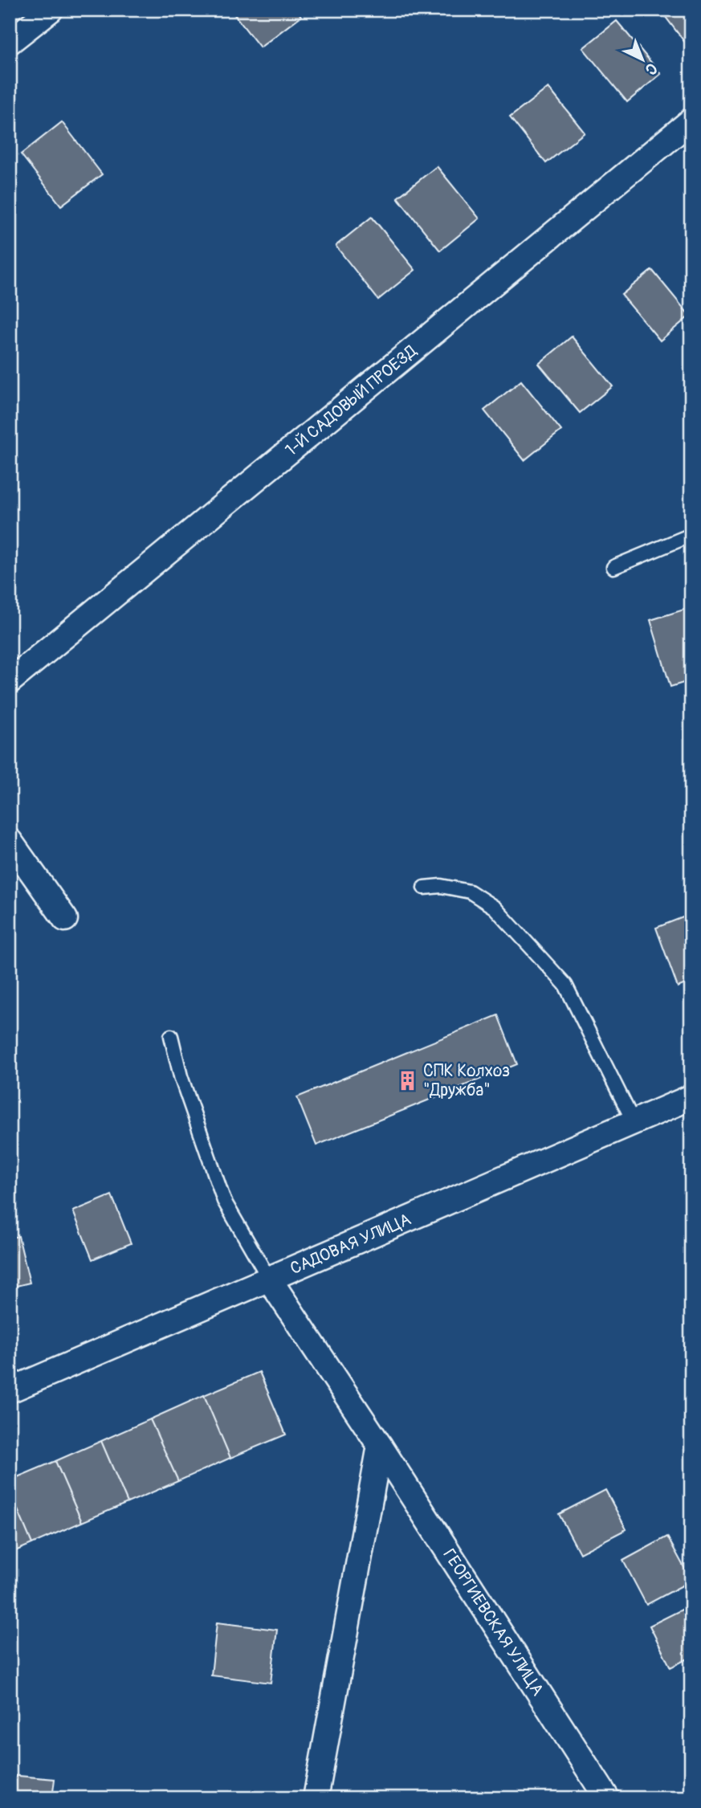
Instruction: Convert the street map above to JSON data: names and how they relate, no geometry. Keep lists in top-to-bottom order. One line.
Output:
{"streets":{"street":["1-Й САДОВЫЙ ПРОЕЗД","САДОВАЯ УЛИЦА","ГЕОРГИЕВСКАЯ УЛИЦА"]},"crossings":[["САДОВАЯ УЛИЦА","ГЕОРГИЕВСКАЯ УЛИЦА"]],"places":{"building":["СПК Колхоз \"Дружба\""]},"north":"bottom right"}
